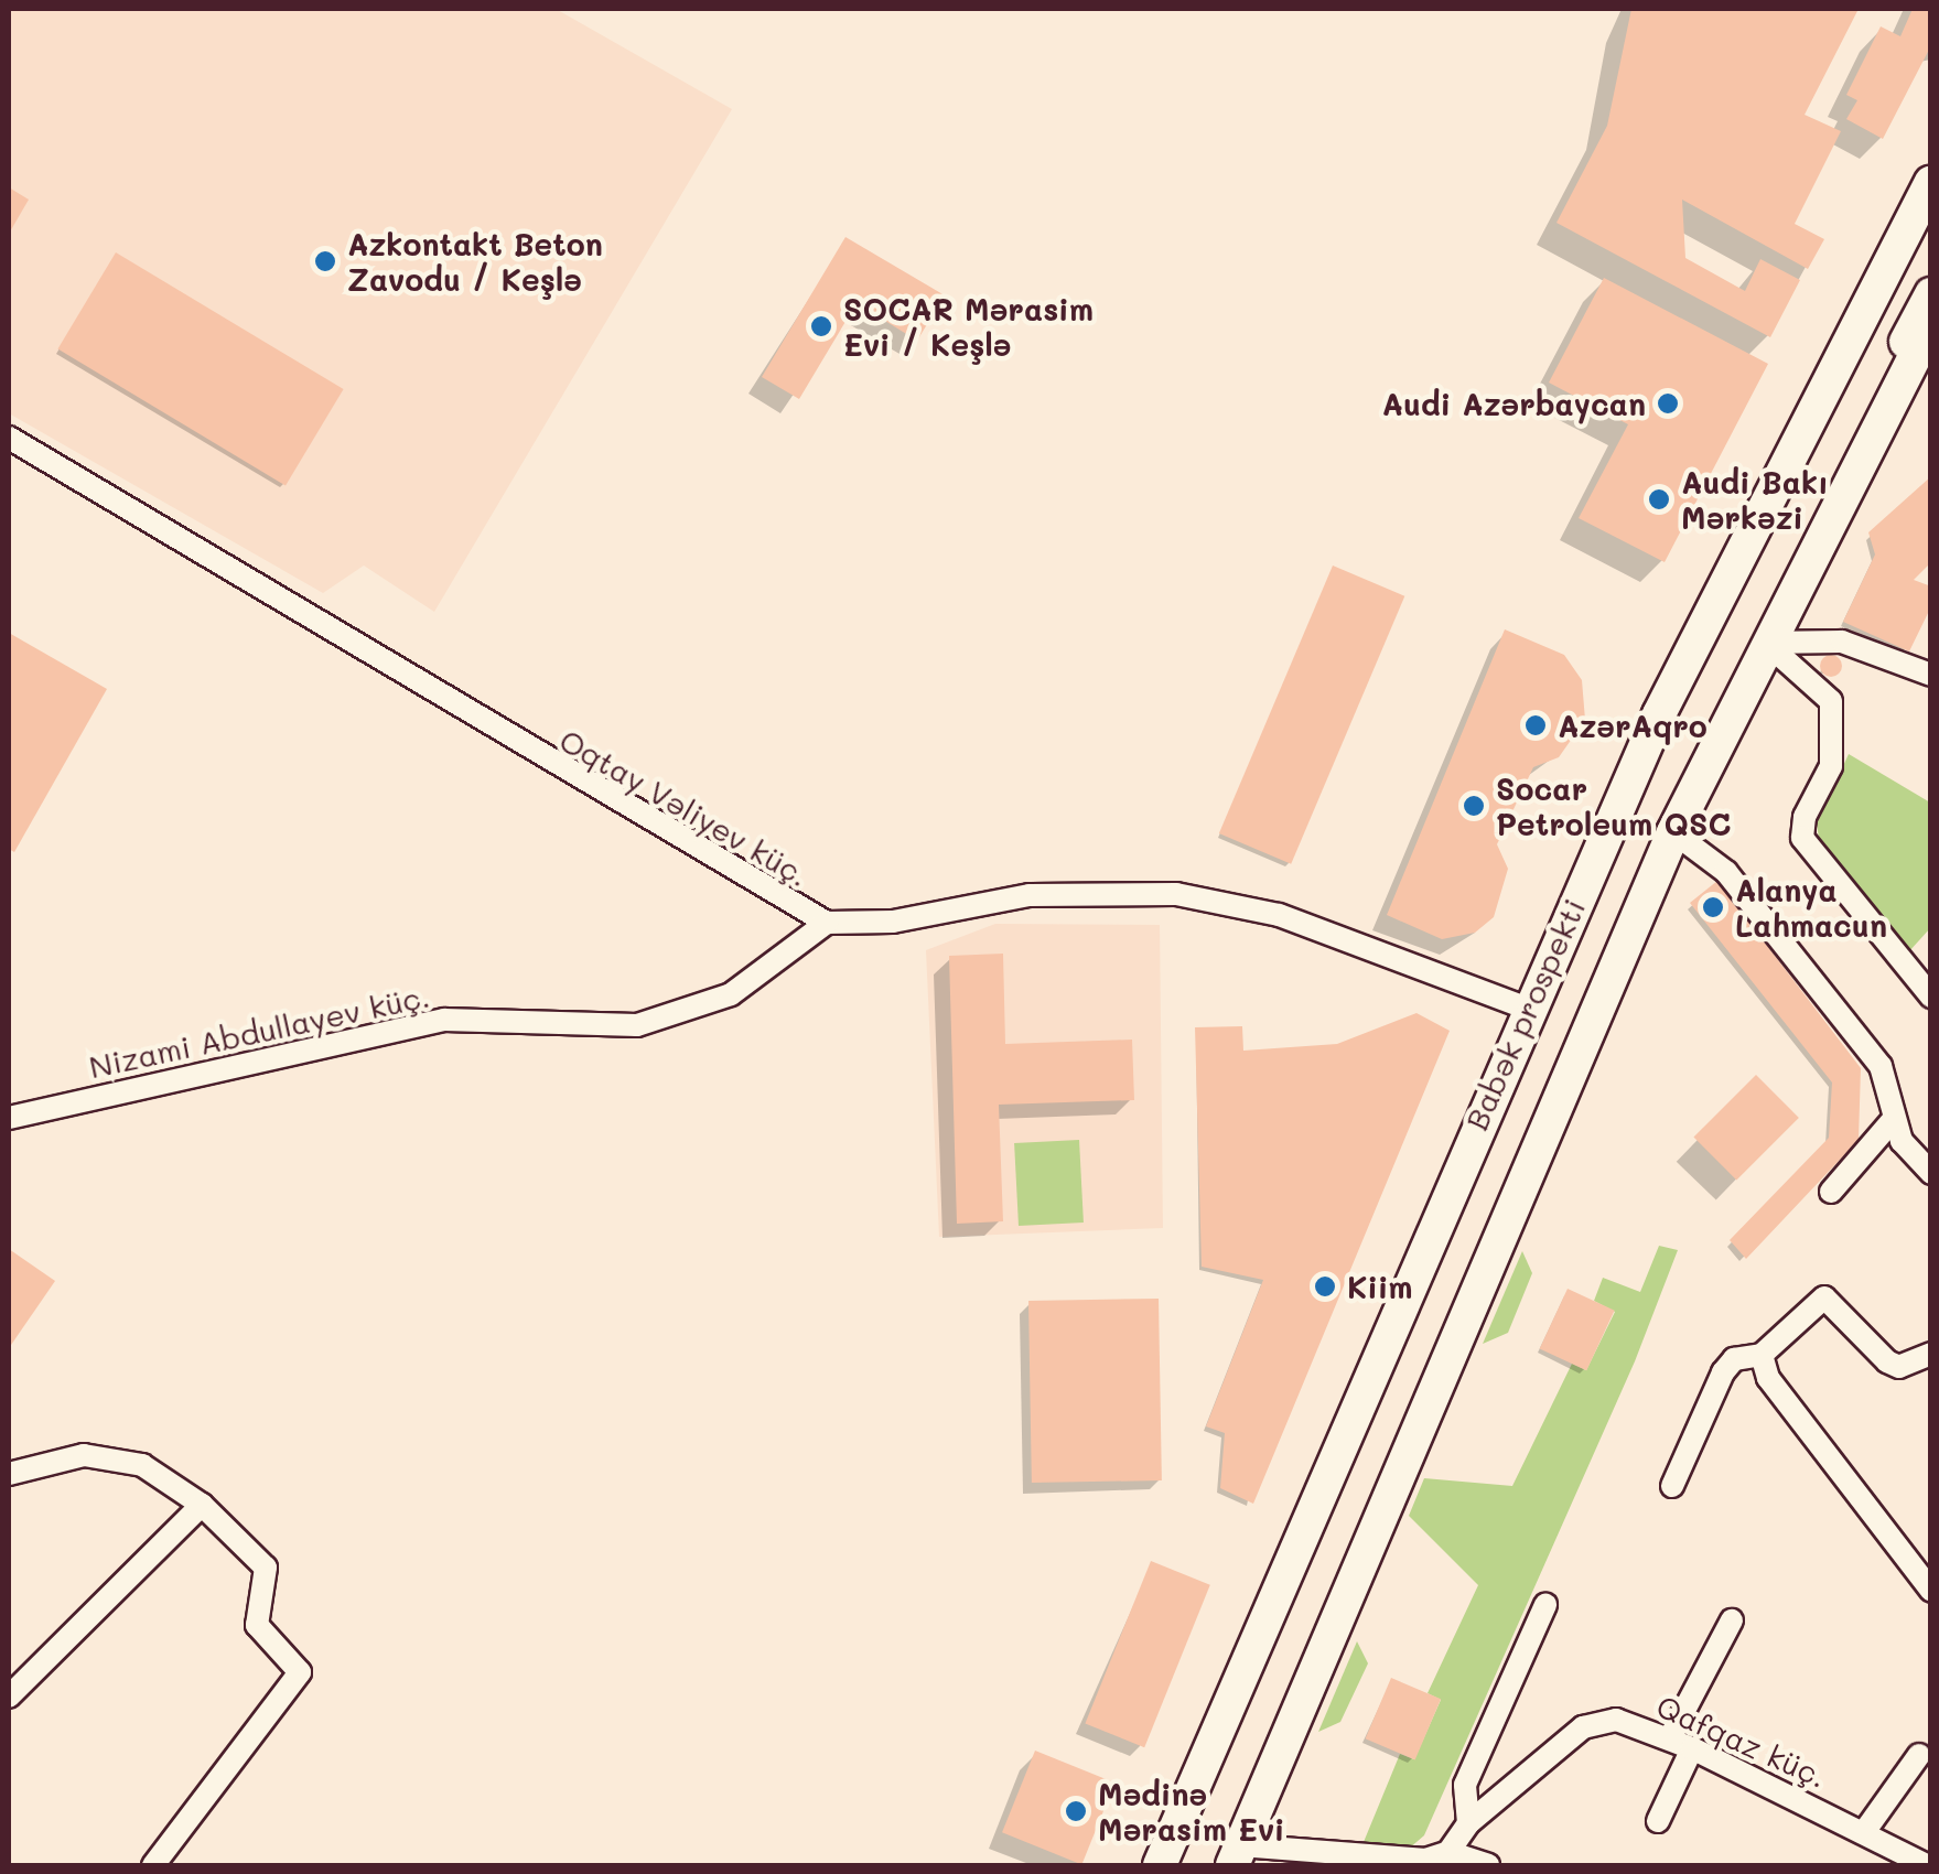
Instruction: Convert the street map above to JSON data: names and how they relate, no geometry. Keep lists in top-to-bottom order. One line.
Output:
{"streets":{"main road":["Babək prospekti"],"street":["Oqtay Vəliyev küç.","Nizami Abdullayev küç.","Qafqaz küç."]},"crossings":[["Oqtay Vəliyev küç.","Babək prospekti"],["Oqtay Vəliyev küç.","Nizami Abdullayev küç."]],"places":["Azkontakt Beton Zavodu / Keşlə","SOCAR Mərasim Evi / Keşlə","Audi Azərbaycan","Audi Bakı Mərkəzi","AzərAqro","Socar Petroleum QSC","Alanya Lahmacun","Kiim","Mədinə Mərasim Evi"]}
